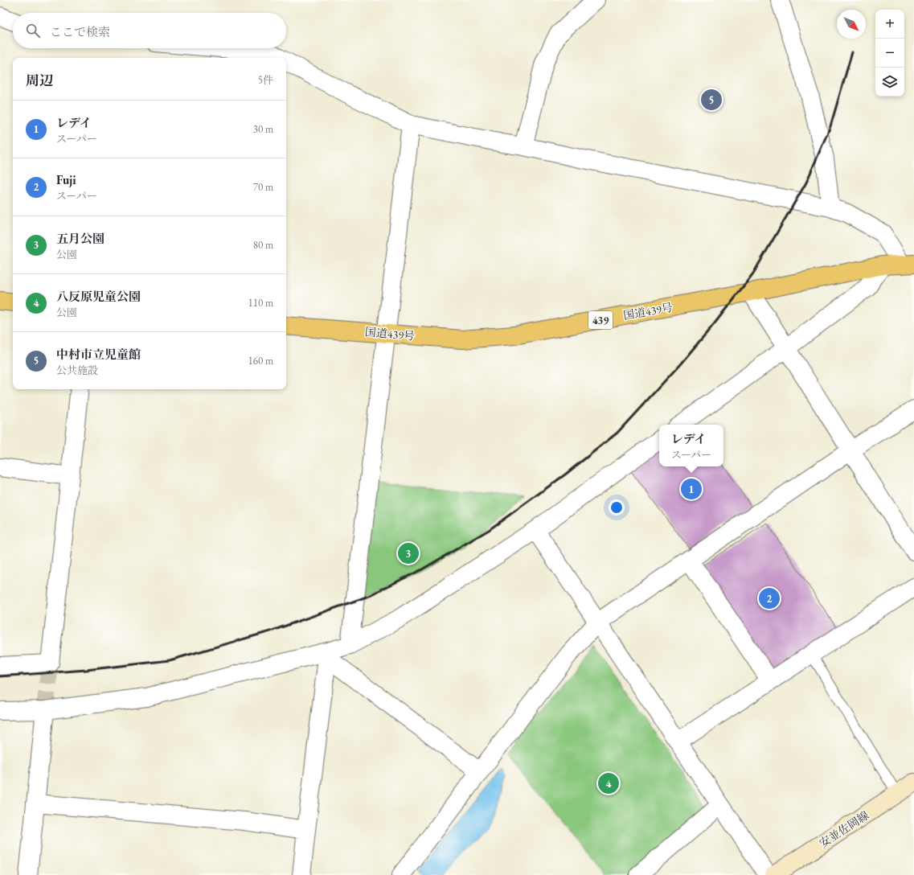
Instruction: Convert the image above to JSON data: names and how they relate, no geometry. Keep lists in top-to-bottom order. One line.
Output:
{"streets":{"highway":["国道439号","439"],"main road":["安並佐岡線"]},"north":"bottom right","page":{"map_buttons":["+","−"],"search":"ここで検索","heading":["周辺","5件"],"pins":["5","1","3","2","4"],"list":[{"mark":"1","name":"レデイ","note":"スーパー","value":"30 m"},{"mark":"2","name":"Fuji","note":"スーパー","value":"70 m"},{"mark":"3","name":"五月公園","note":"公園","value":"80 m"},{"mark":"4","name":"八反原児童公園","note":"公園","value":"110 m"},{"mark":"5","name":"中村市立児童館","note":"公共施設","value":"160 m"}],"popup":["レデイ","スーパー"]}}
